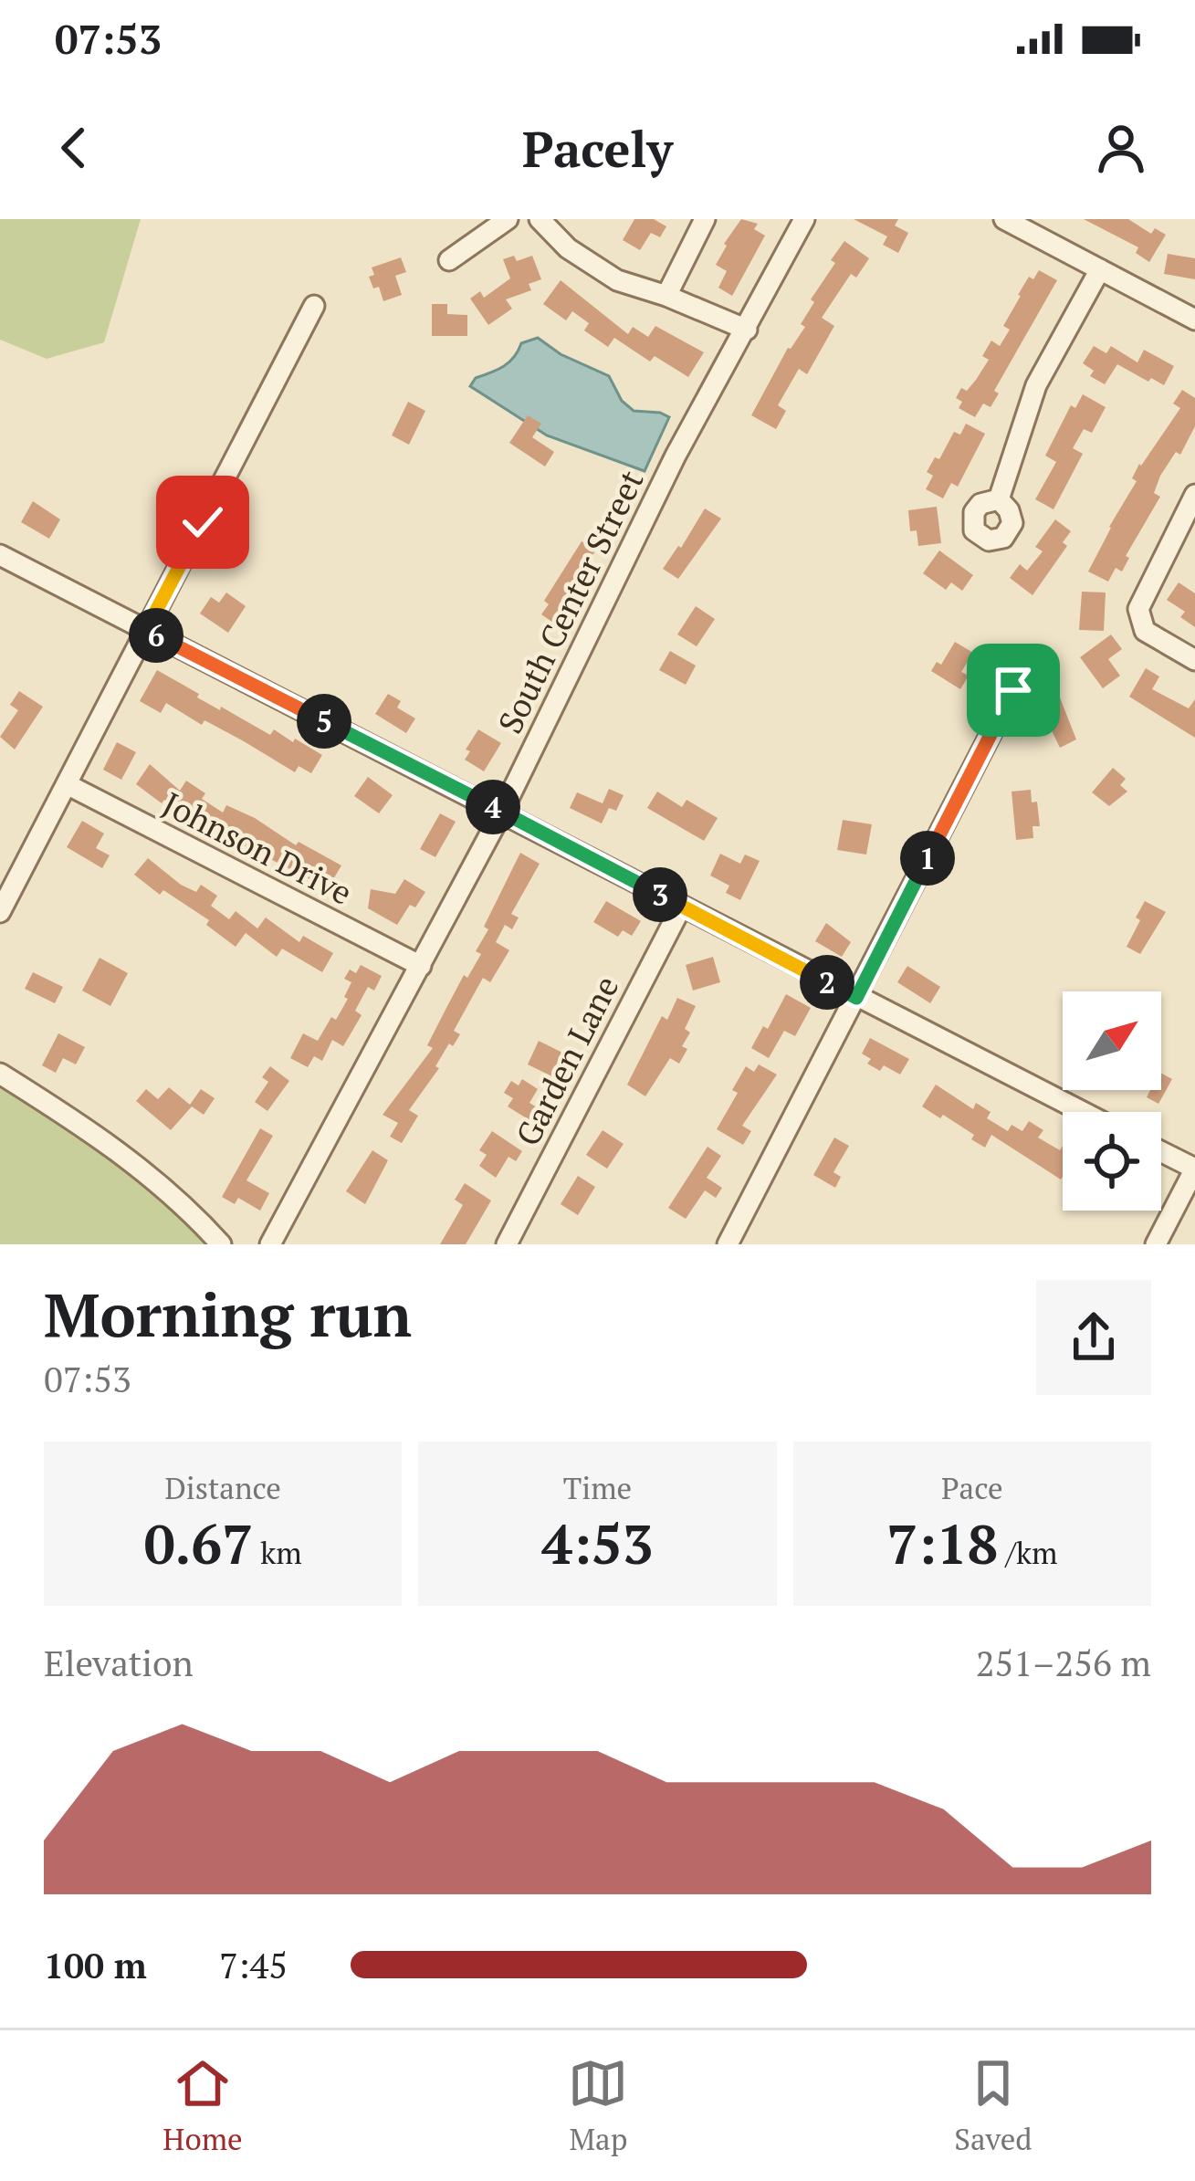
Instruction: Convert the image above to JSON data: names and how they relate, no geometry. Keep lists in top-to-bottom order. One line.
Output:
{"streets":{"street":["South Center Street","Johnson Drive","Garden Lane"]},"crossings":[["South Center Street","Johnson Drive"]],"north":"top right","page":{"status":"07:53","header":"Pacely","pins":["6","5","4","1","3","2"],"heading":["Morning run","07:53"],"stats":[["Distance","0.67 km"],["Time","4:53"],["Pace","7:18 /km"]],"chart":["Elevation","251–256 m"],"list":[{"name":"100 m","note":"7:45"}],"tabs":["Home","Map","Saved"]}}
